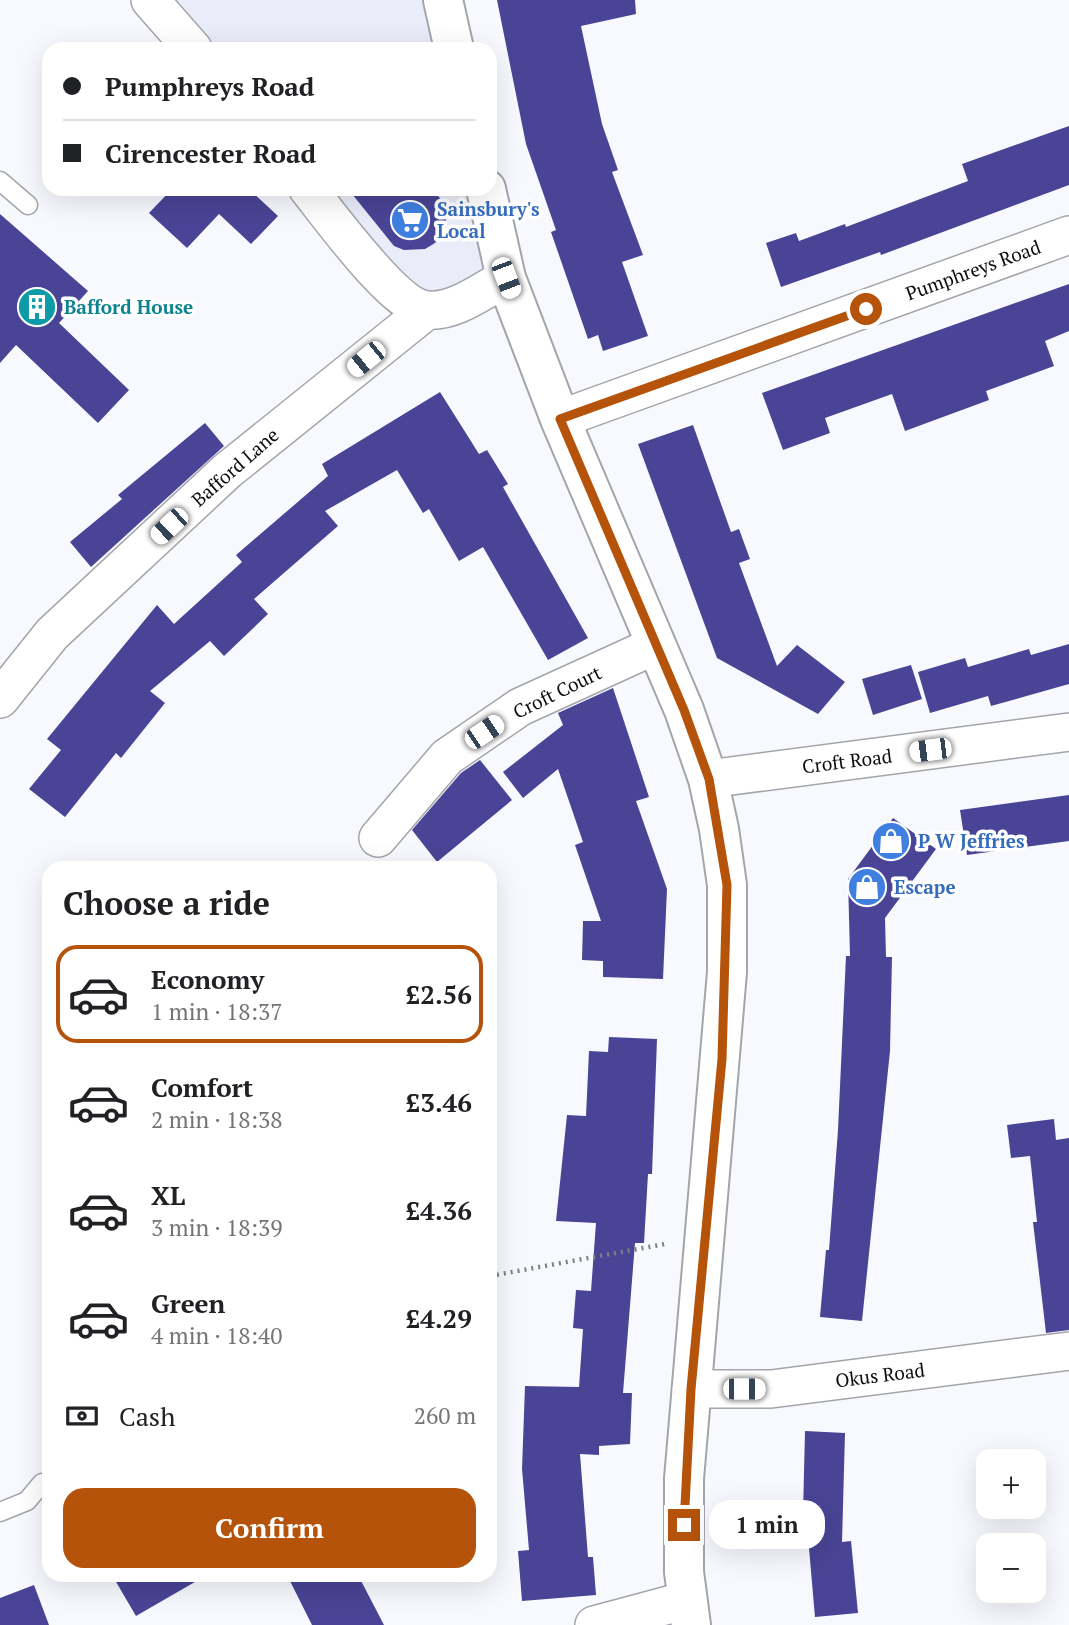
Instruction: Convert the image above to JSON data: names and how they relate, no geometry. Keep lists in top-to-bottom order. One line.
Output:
{"streets":{"street":["Pumphreys Road","Bafford Lane","Croft Court","Croft Road","Okus Road"]},"places":{"supermarket":["Sainsbury's Local"],"building":["Bafford House"],"shop":["P W Jeffries","Escape"]},"page":{"banner":["Pumphreys Road","Cirencester Road"],"heading":"Choose a ride","list":[{"name":"Economy","note":"1 min · 18:37","value":"£2.56"},{"name":"Comfort","note":"2 min · 18:38","value":"£3.46"},{"name":"XL","note":"3 min · 18:39","value":"£4.36"},{"name":"Green","note":"4 min · 18:40","value":"£4.29"}],"pay":["Cash","260 m"],"map_buttons":["+","−"],"buttons":"Confirm","bubble":"1 min"}}
